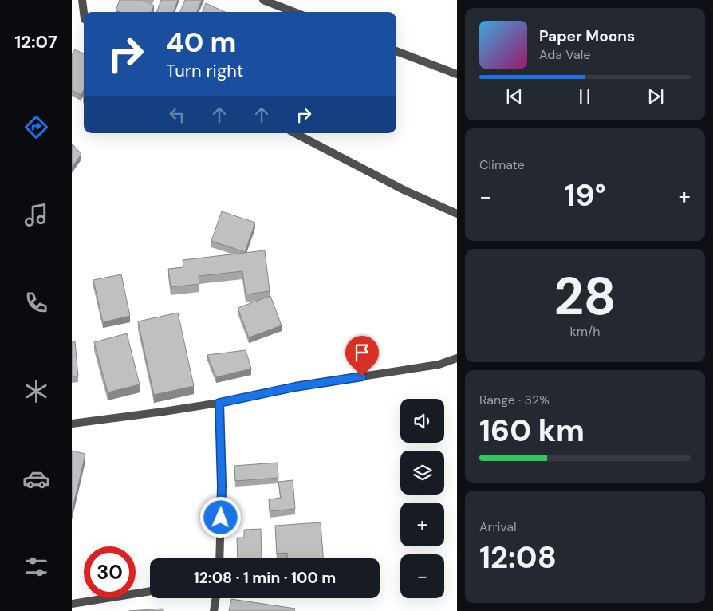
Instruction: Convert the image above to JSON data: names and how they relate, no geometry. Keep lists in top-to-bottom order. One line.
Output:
{"page":{"tabs":"12:07","turn":["40 m","Turn right"],"song":["Paper Moons","Ada Vale"],"tile":["Climate",["28","km/h"],["Range · 32%","160 km"],["Arrival","12:08"]],"heat":["−","19°","+"],"map_buttons":["+","−"],"limit":"30","trip":"12:08 · 1 min · 100 m"}}
